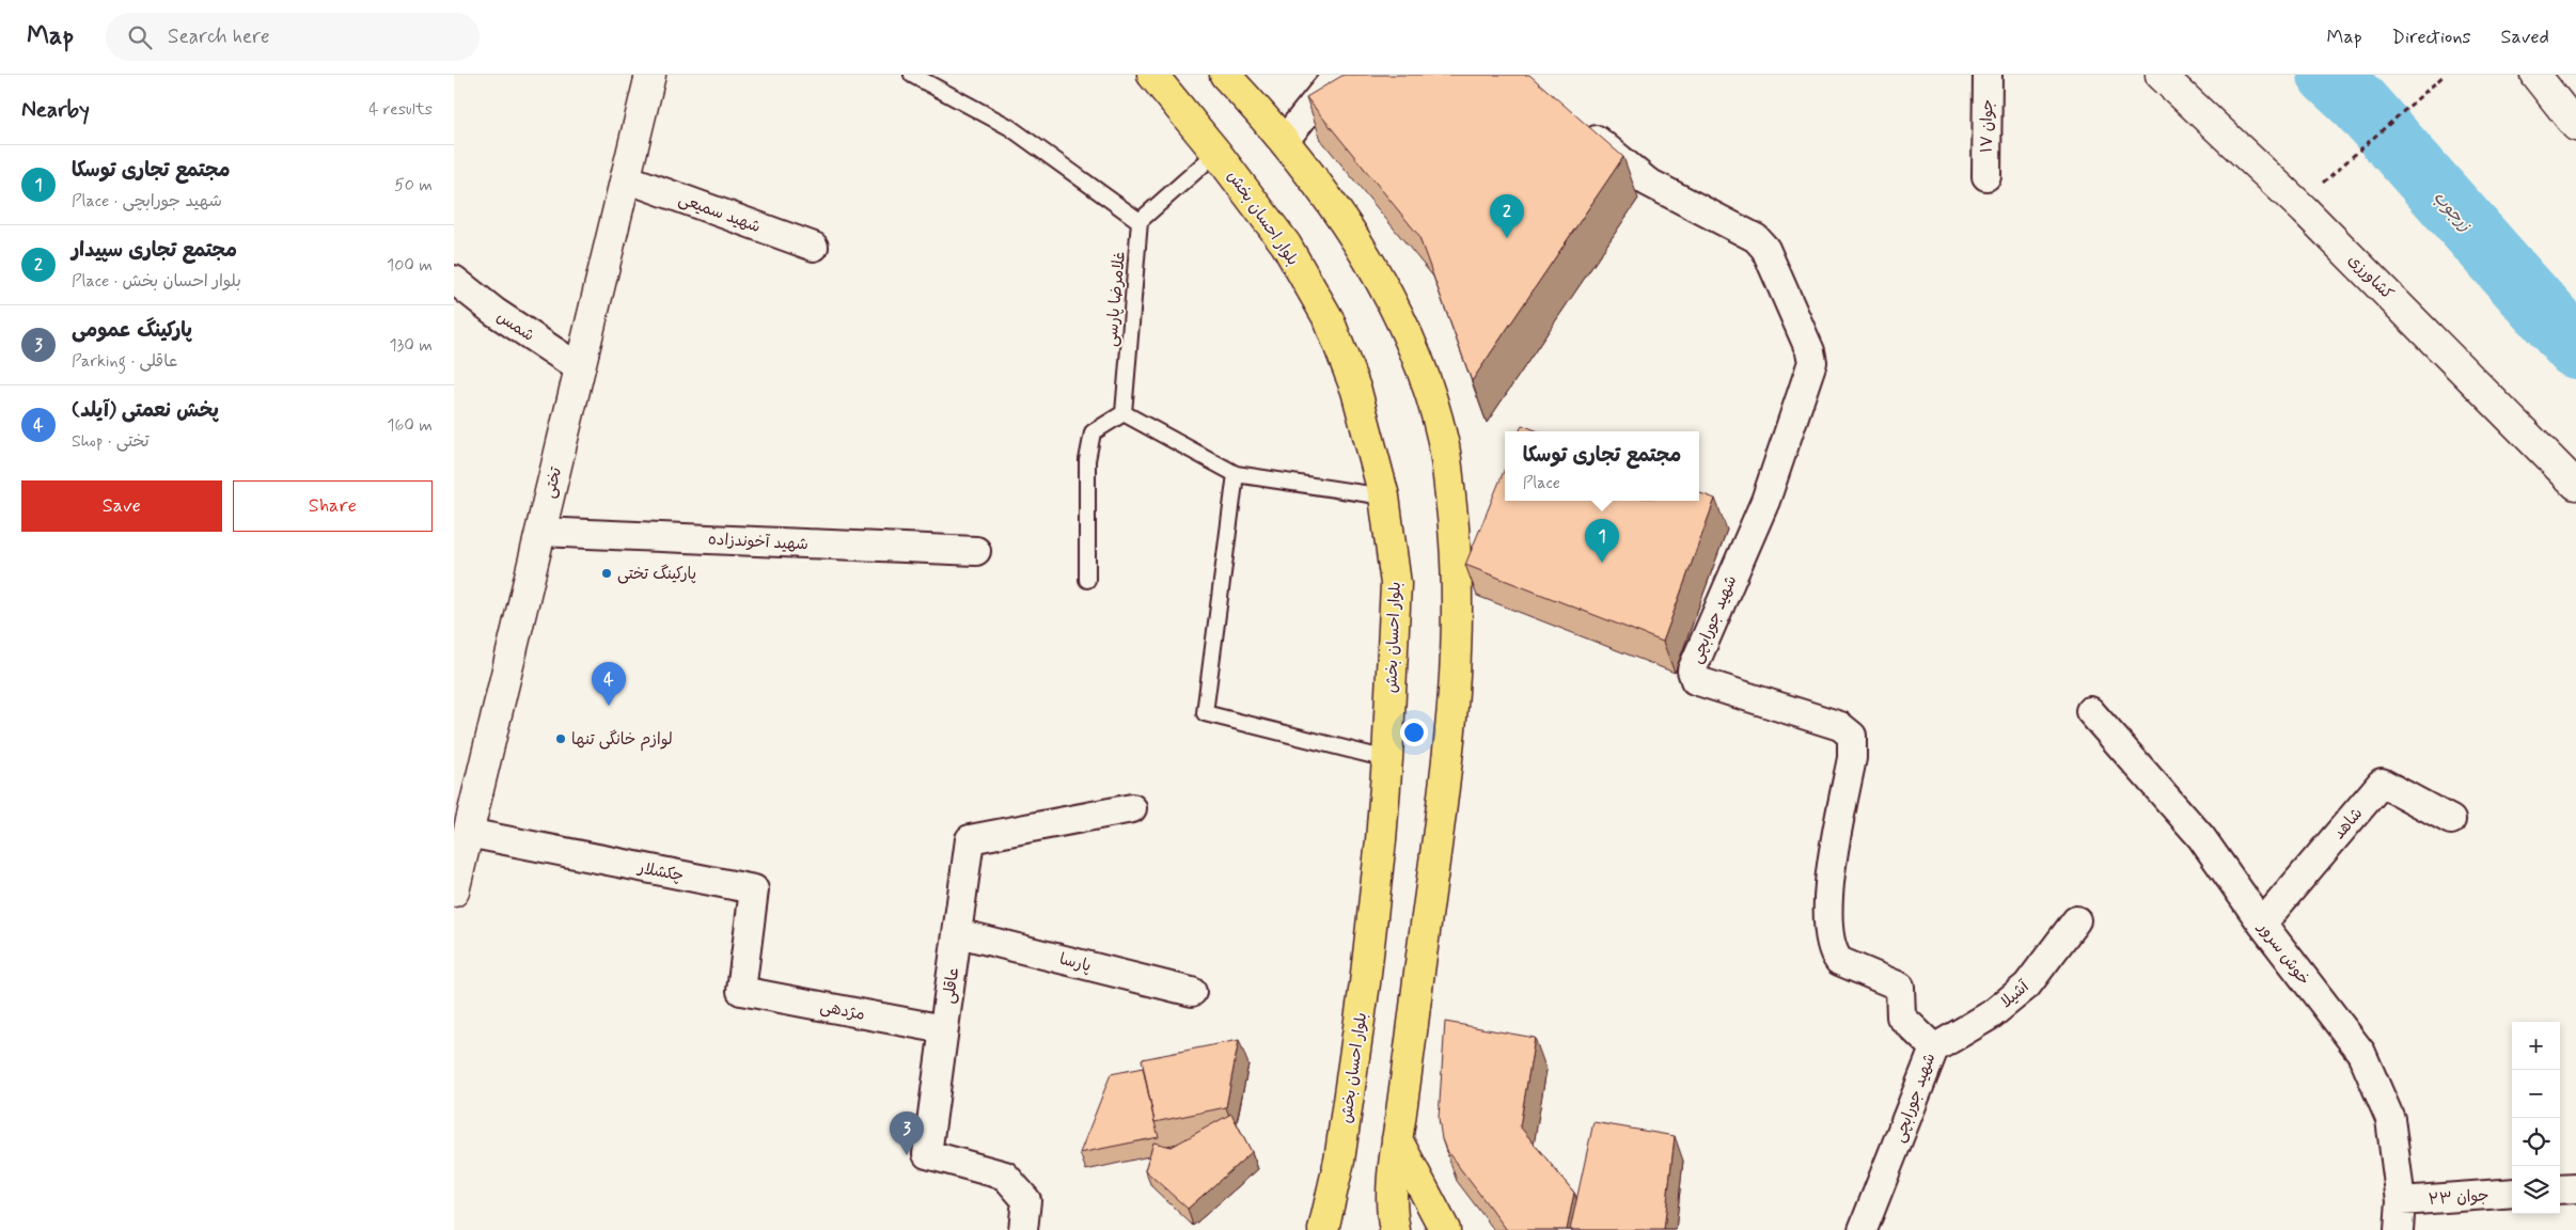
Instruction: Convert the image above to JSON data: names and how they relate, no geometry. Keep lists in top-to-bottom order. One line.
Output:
{"streets":{"main road":["بلوار احسان بخش","کشاورزی","تختی"],"street":["جوان ۱۷","شهید سمیعی","شمس","شهید آخوندزاده","شهید جورابچی","شاهد","چکشلار","خوش سرور","پارسا","عاقلی","آشیلا","مژدهی","جوان ۲۳"],"lane":["غلامرضا پارسی"]},"crossings":[["شهید سمیعی","تختی"],["شمس","تختی"],["تختی","شهید آخوندزاده"],["تختی","چکشلار"],["شهید جورابچی","آشیلا"],["شاهد","خوش سرور"],["چکشلار","مژدهی"],["خوش سرور","جوان ۲۳"],["پارسا","عاقلی"],["عاقلی","مژدهی"]],"water":["زرجوب"],"places":["پارکینگ تختی","لوازم خانگی تنها"],"page":{"header":"Map","search":"Search here","nav":["Map","Directions","Saved"],"heading":["Nearby","4 results"],"list":[{"mark":"1","name":"مجتمع تجاری توسکا","note":"Place · شهید جورابچی","value":"50 m"},{"mark":"2","name":"مجتمع تجاری سپیدار","note":"Place · بلوار احسان بخش","value":"100 m"},{"mark":"3","name":"پارکینگ عمومی","note":"Parking · عاقلی","value":"130 m"},{"mark":"4","name":"پخش نعمتی (آیلد)","note":"Shop · تختی","value":"160 m"}],"pins":["2","1","4","3"],"popup":["مجتمع تجاری توسکا","Place"],"buttons":["Save","Share"],"map_buttons":["+","−"]}}
